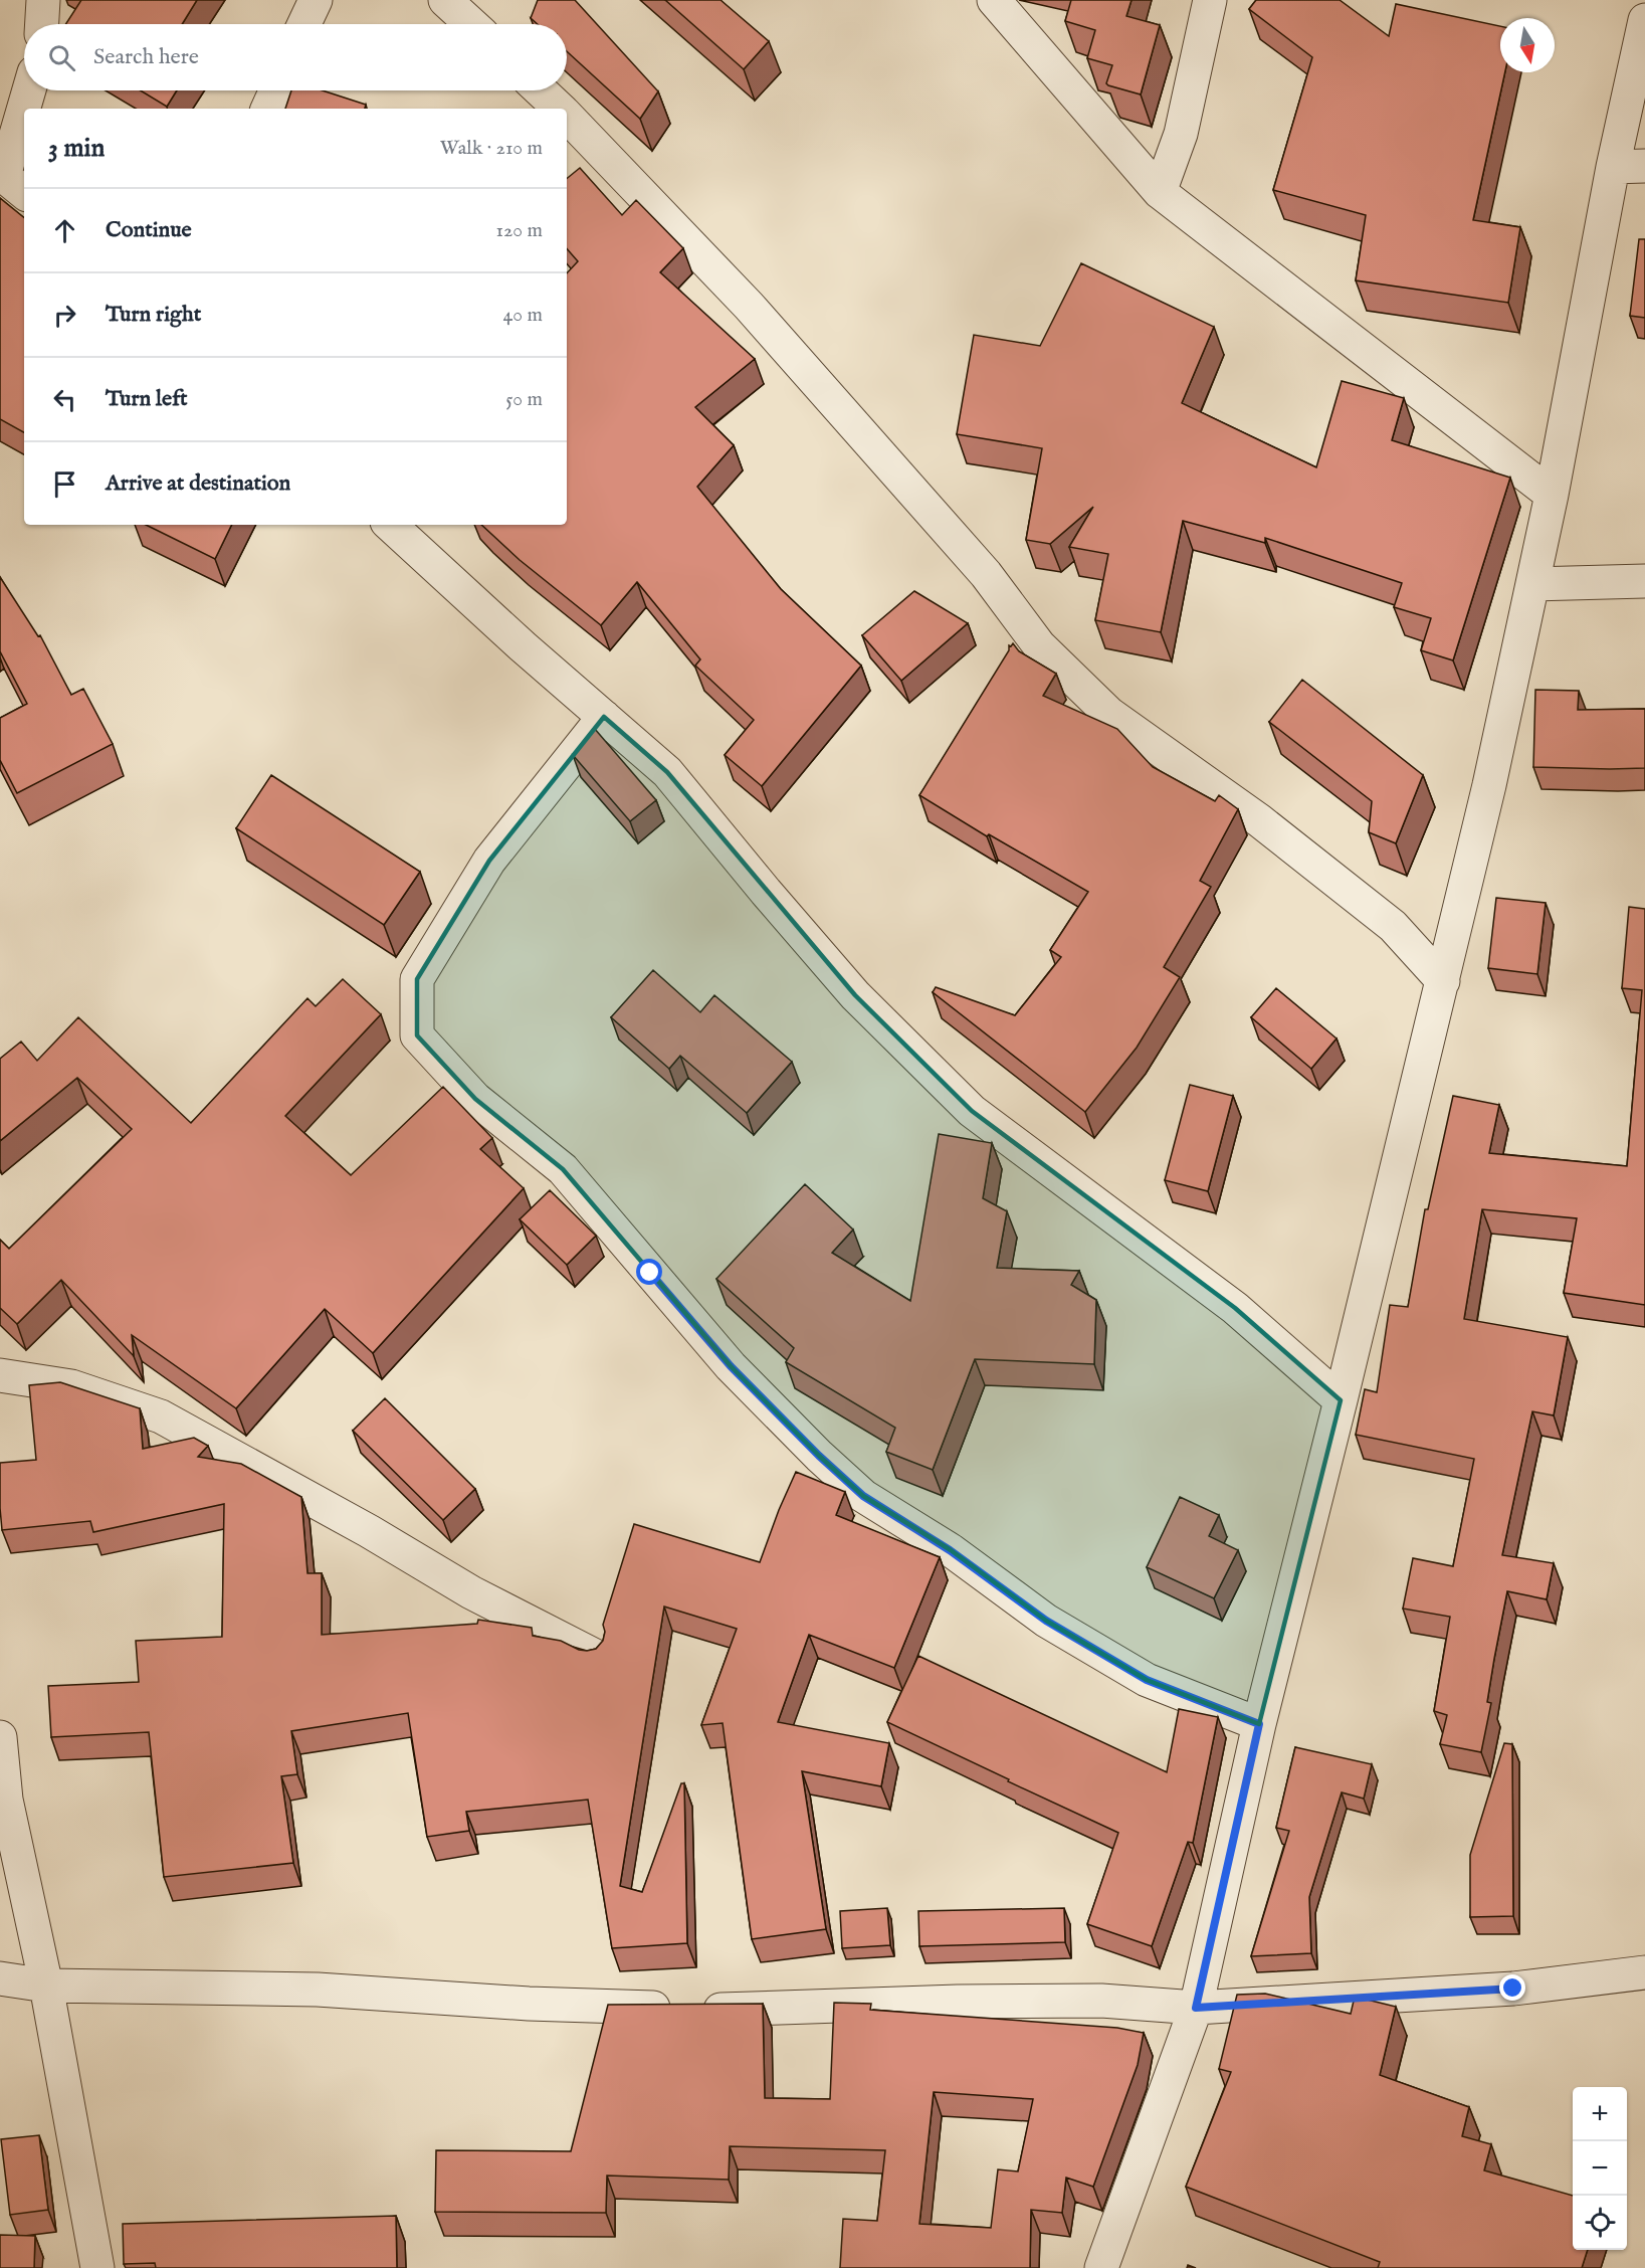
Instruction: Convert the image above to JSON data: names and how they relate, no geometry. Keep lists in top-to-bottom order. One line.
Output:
{"north":"bottom","page":{"search":"Search here","heading":["3 min","Walk · 210 m"],"list":[["Continue","120 m"],["Turn right","40 m"],["Turn left","50 m"],"Arrive at destination"],"map_buttons":["+","−"]}}
